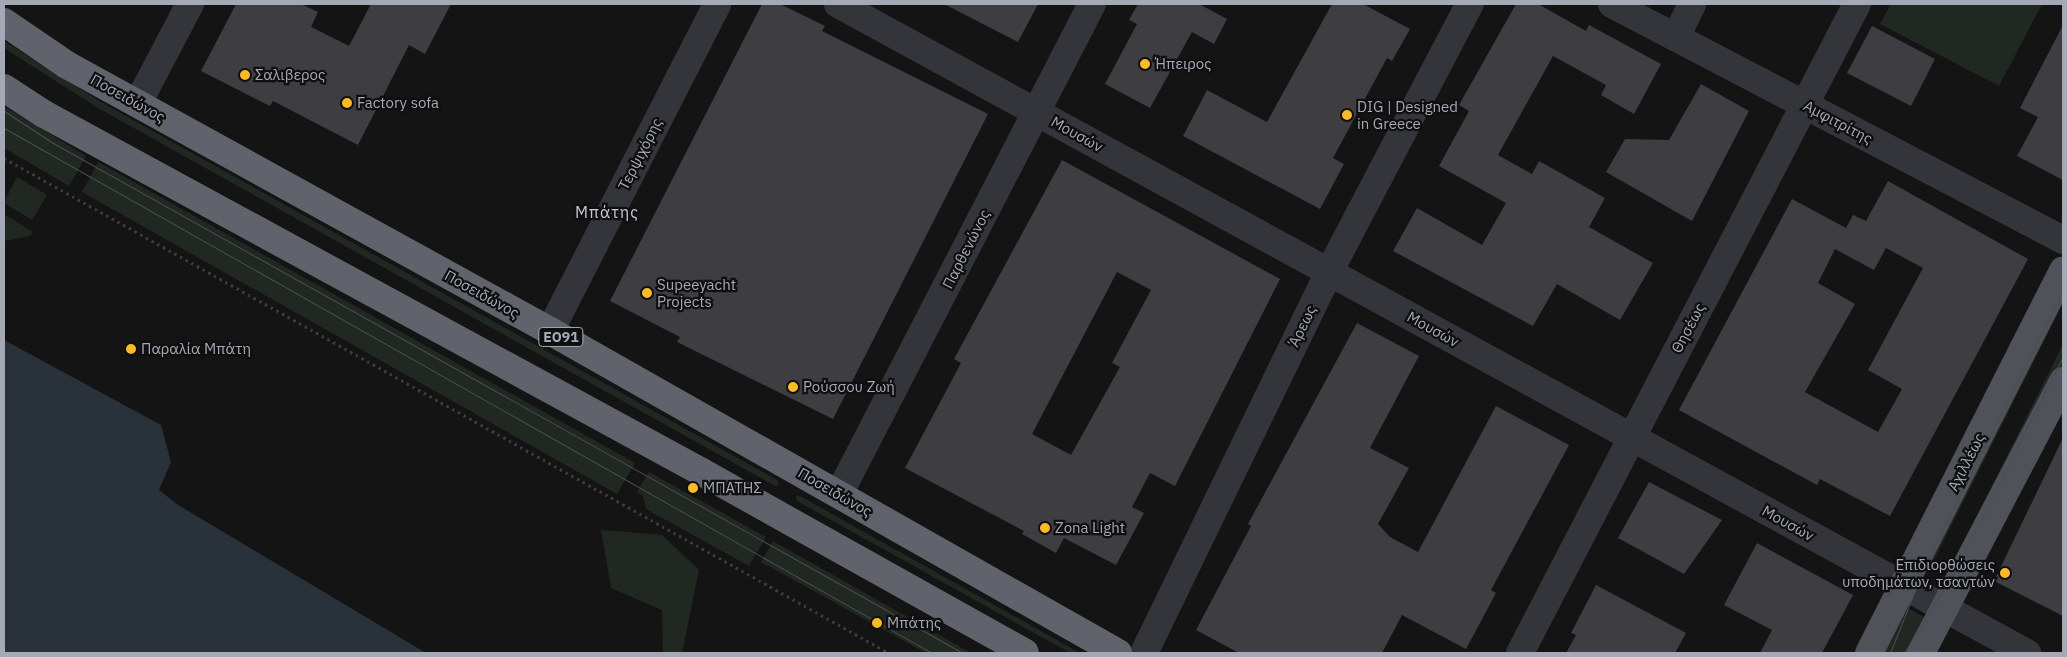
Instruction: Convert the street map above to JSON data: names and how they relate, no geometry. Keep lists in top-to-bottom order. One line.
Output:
{"streets":{"highway":["Ποσειδώνος","ΕΟ91"],"main road":["Αχιλλέως"],"street":["Αμφιτρίτης","Μουσών","Τερψιχόρης","Παρθενώνος","Άρεως","Θησέως"]},"crossings":[["Ποσειδώνος","Τερψιχόρης"],["Ποσειδώνος","Παρθενώνος"],["Αμφιτρίτης","Θησέως"],["Μουσών","Παρθενώνος"],["Μουσών","Άρεως"],["Μουσών","Θησέως"],["Μουσών","Αχιλλέως"]],"districts":["Μπάτης"],"places":["Ήπειρος","Σαλιβερος","Factory sofa","DIG | Designed in Greece","Supeeyacht Projects","Παραλία Μπάτη","Ρούσσου Ζωή","ΜΠΑΤΗΣ","Zona Light","Επιδιορθώσεις υποδημάτων, τσαντών","Μπάτης"]}
